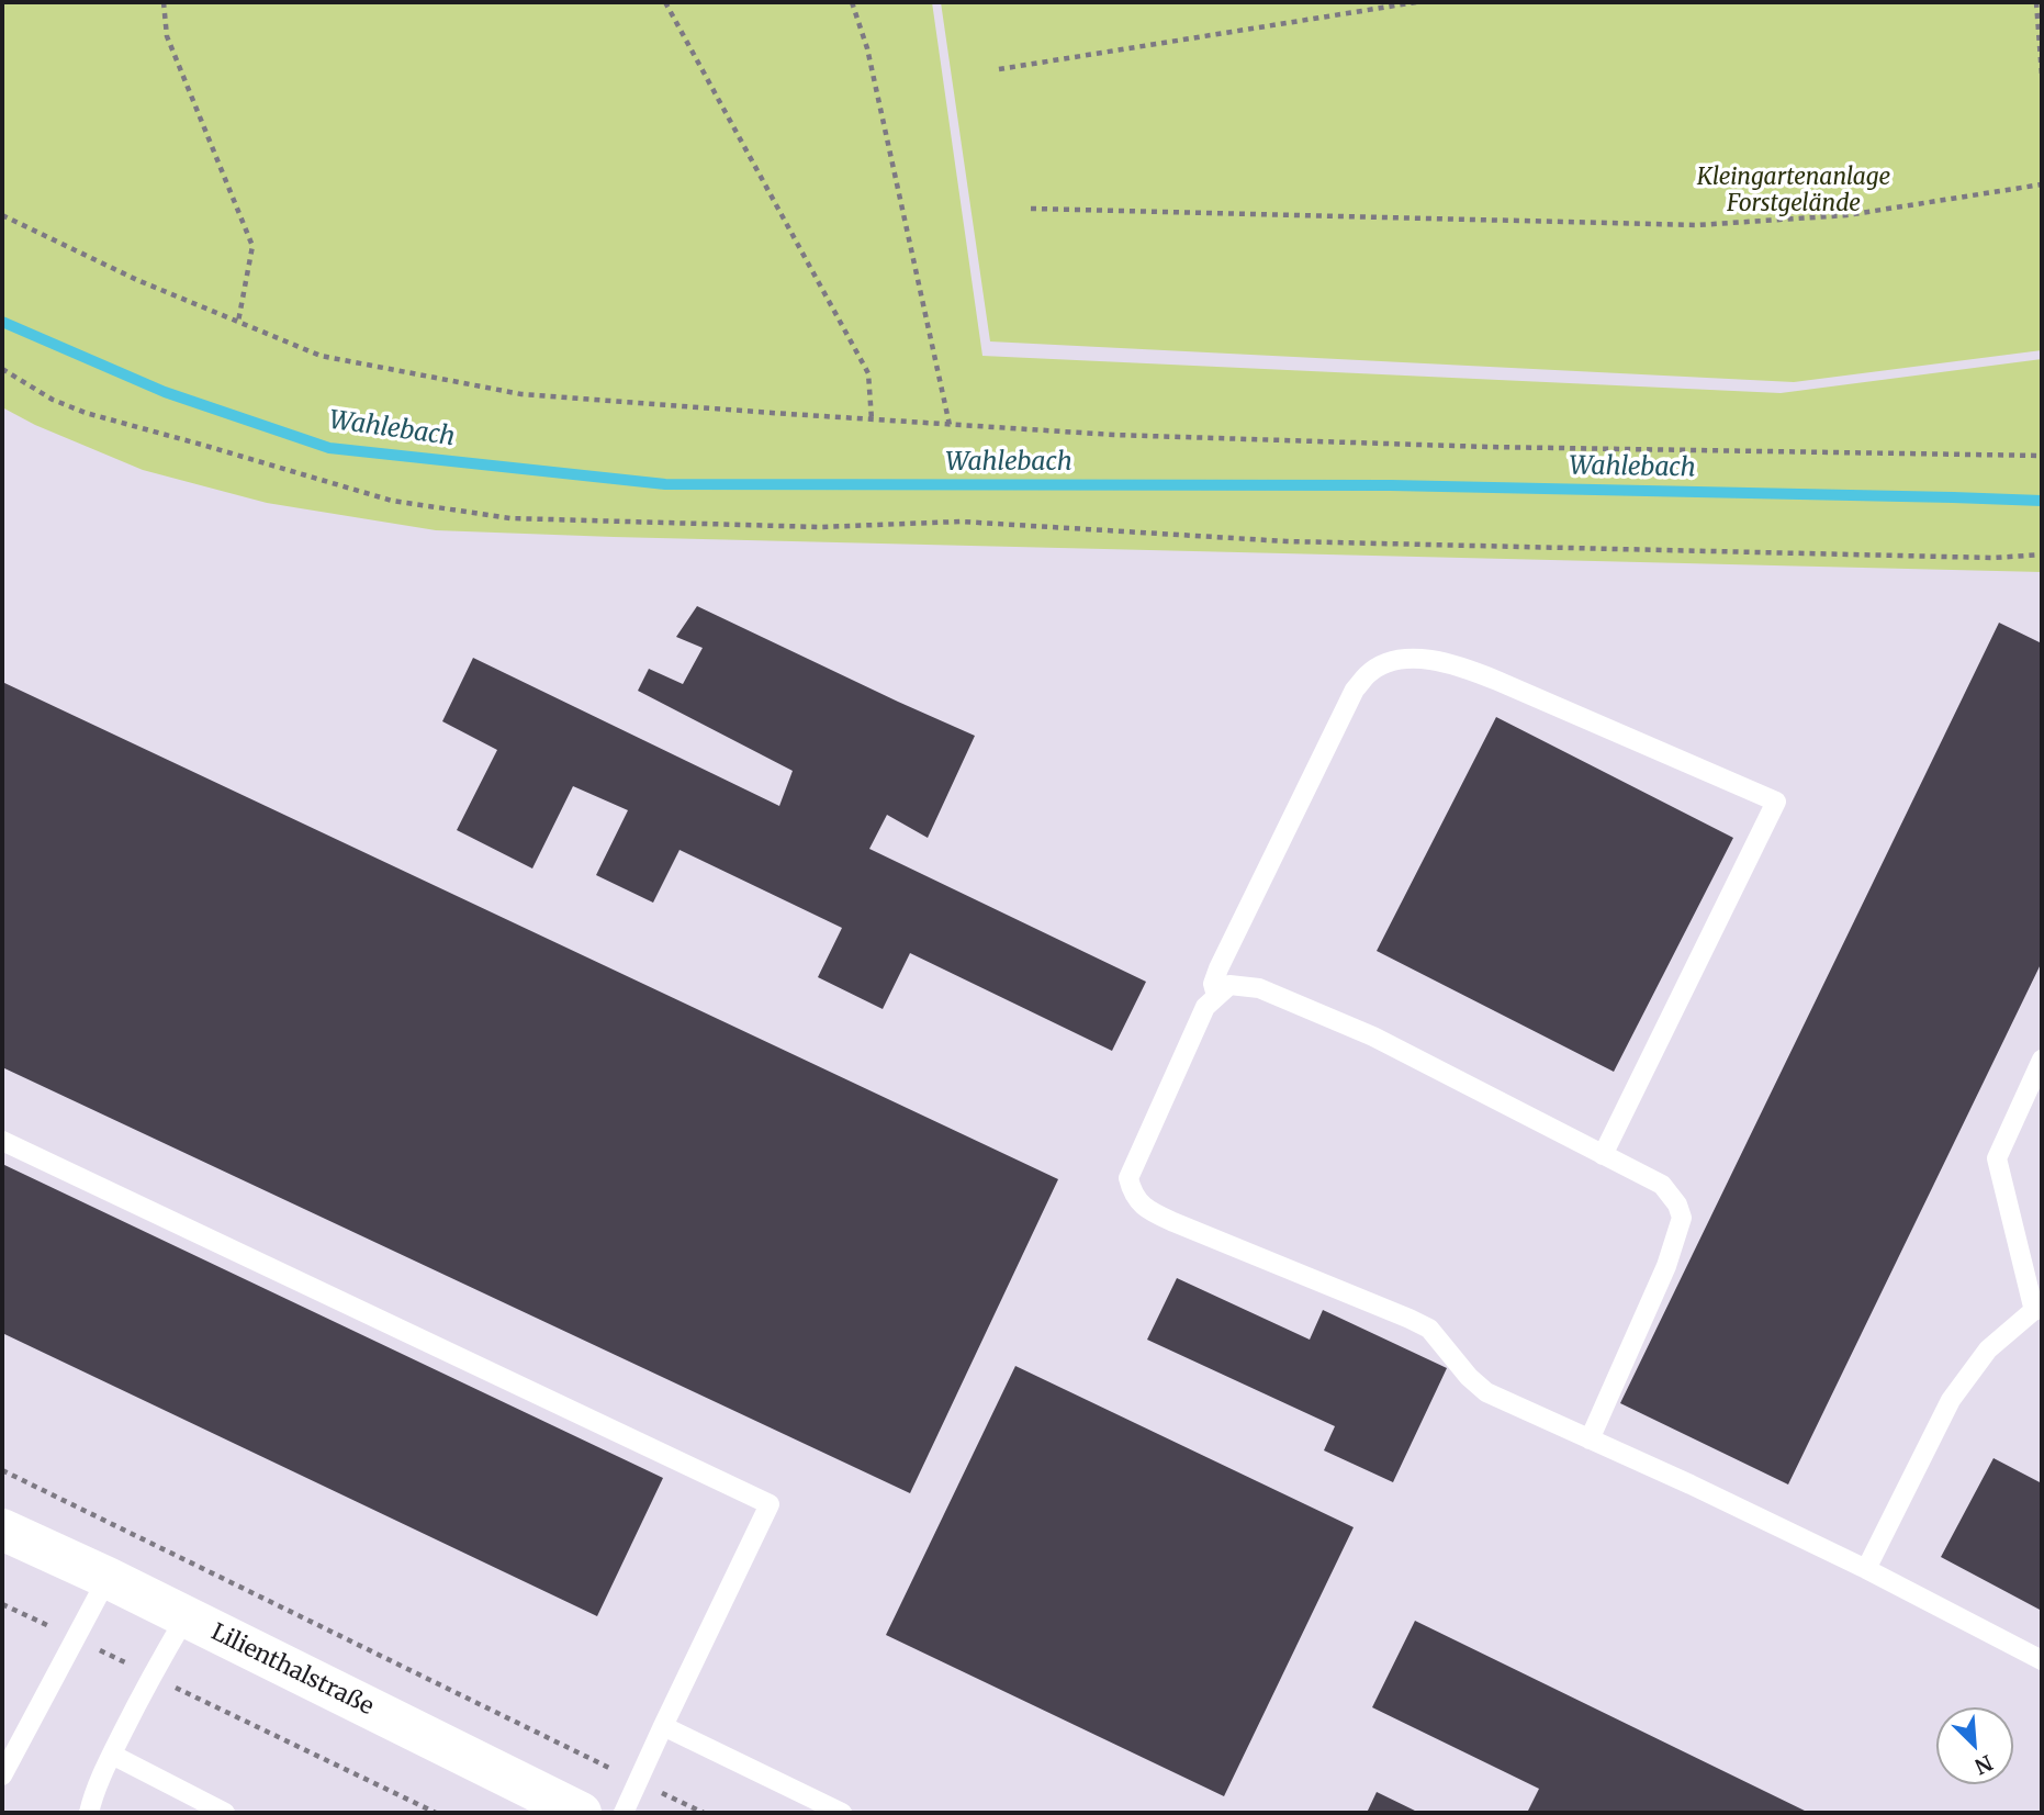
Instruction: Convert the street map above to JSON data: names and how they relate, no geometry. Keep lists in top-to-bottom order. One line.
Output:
{"streets":{"main road":["Lilienthalstraße"]},"water":["Wahlebach"],"parks":["Kleingartenanlage Forstgelände"],"north":"bottom right"}
